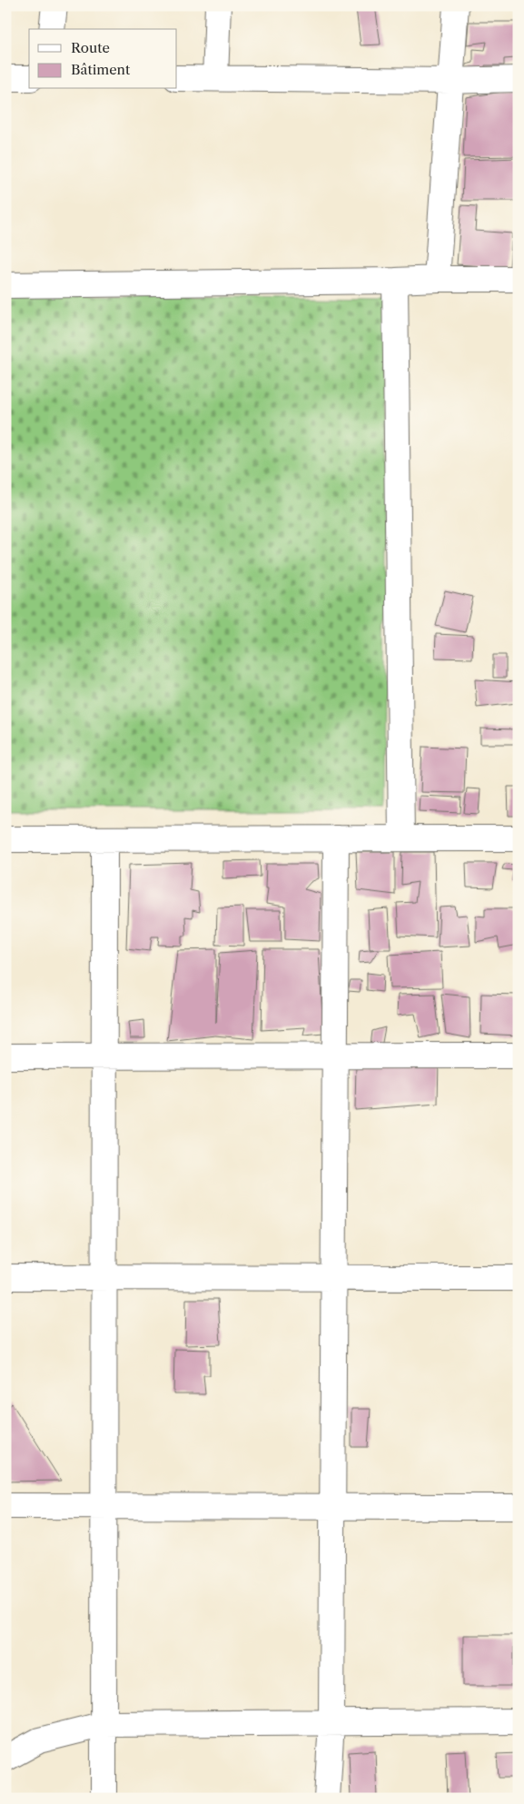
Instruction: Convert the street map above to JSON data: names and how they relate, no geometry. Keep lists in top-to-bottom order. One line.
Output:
{"legend":["Route","Bâtiment"]}
